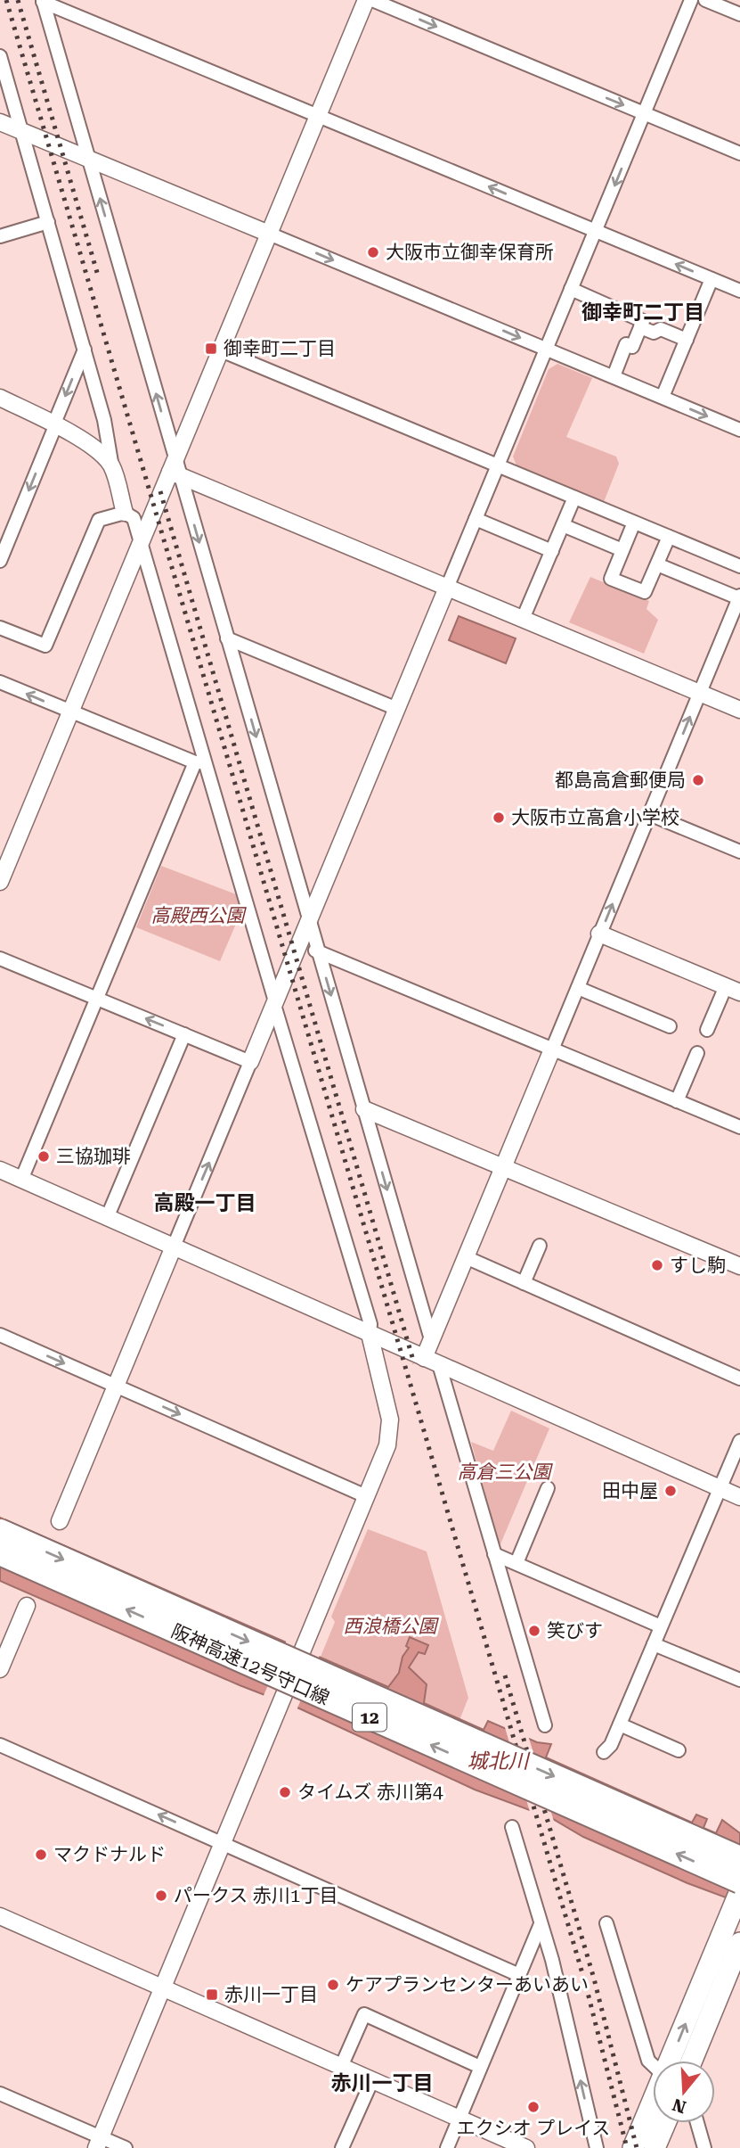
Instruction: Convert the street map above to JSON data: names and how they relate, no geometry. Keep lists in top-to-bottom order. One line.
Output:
{"streets":{"highway":["阪神高速12号守口線","12"]},"districts":["御幸町二丁目","高殿一丁目","赤川一丁目"],"water":["城北川"],"parks":["高殿西公園","高倉三公園","西浪橋公園"],"places":{"other":["大阪市立御幸保育所","都島高倉郵便局","大阪市立高倉小学校","三協珈琲","すし駒","田中屋","笑びす","タイムズ 赤川第4","マクドナルド","パークス 赤川1丁目","ケアプランセンターあいあい","エクシオ プレイス"],"transit":["御幸町二丁目","赤川一丁目"]},"north":"bottom"}
